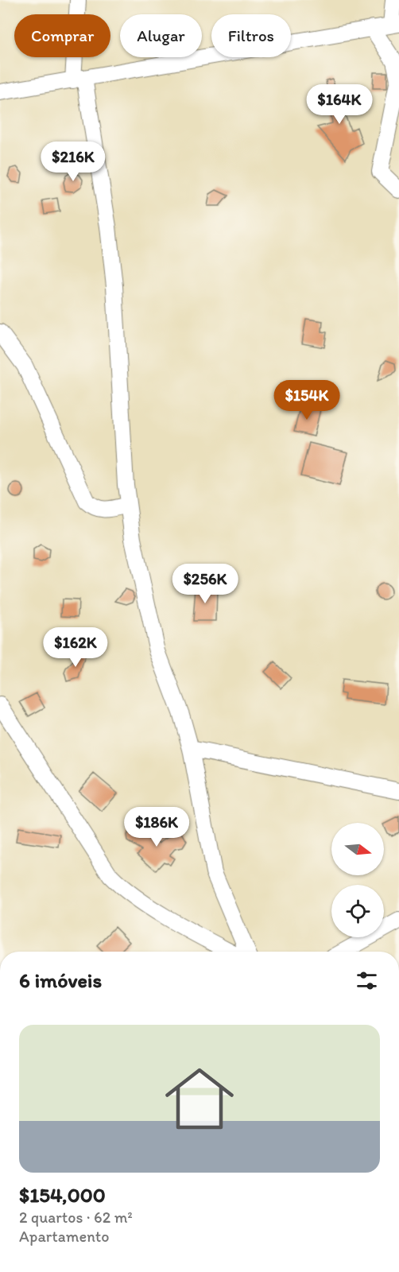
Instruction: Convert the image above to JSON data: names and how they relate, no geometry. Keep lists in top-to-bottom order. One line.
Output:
{"north":"right","page":{"chip":["Comprar","Alugar","Filtros"],"price":["$164K","$216K","$154K","$256K","$162K","$186K"],"heading":"6 imóveis","list":[{"name":"$154,000","note":"2 quartos · 62 m² · Apartamento"}]}}
